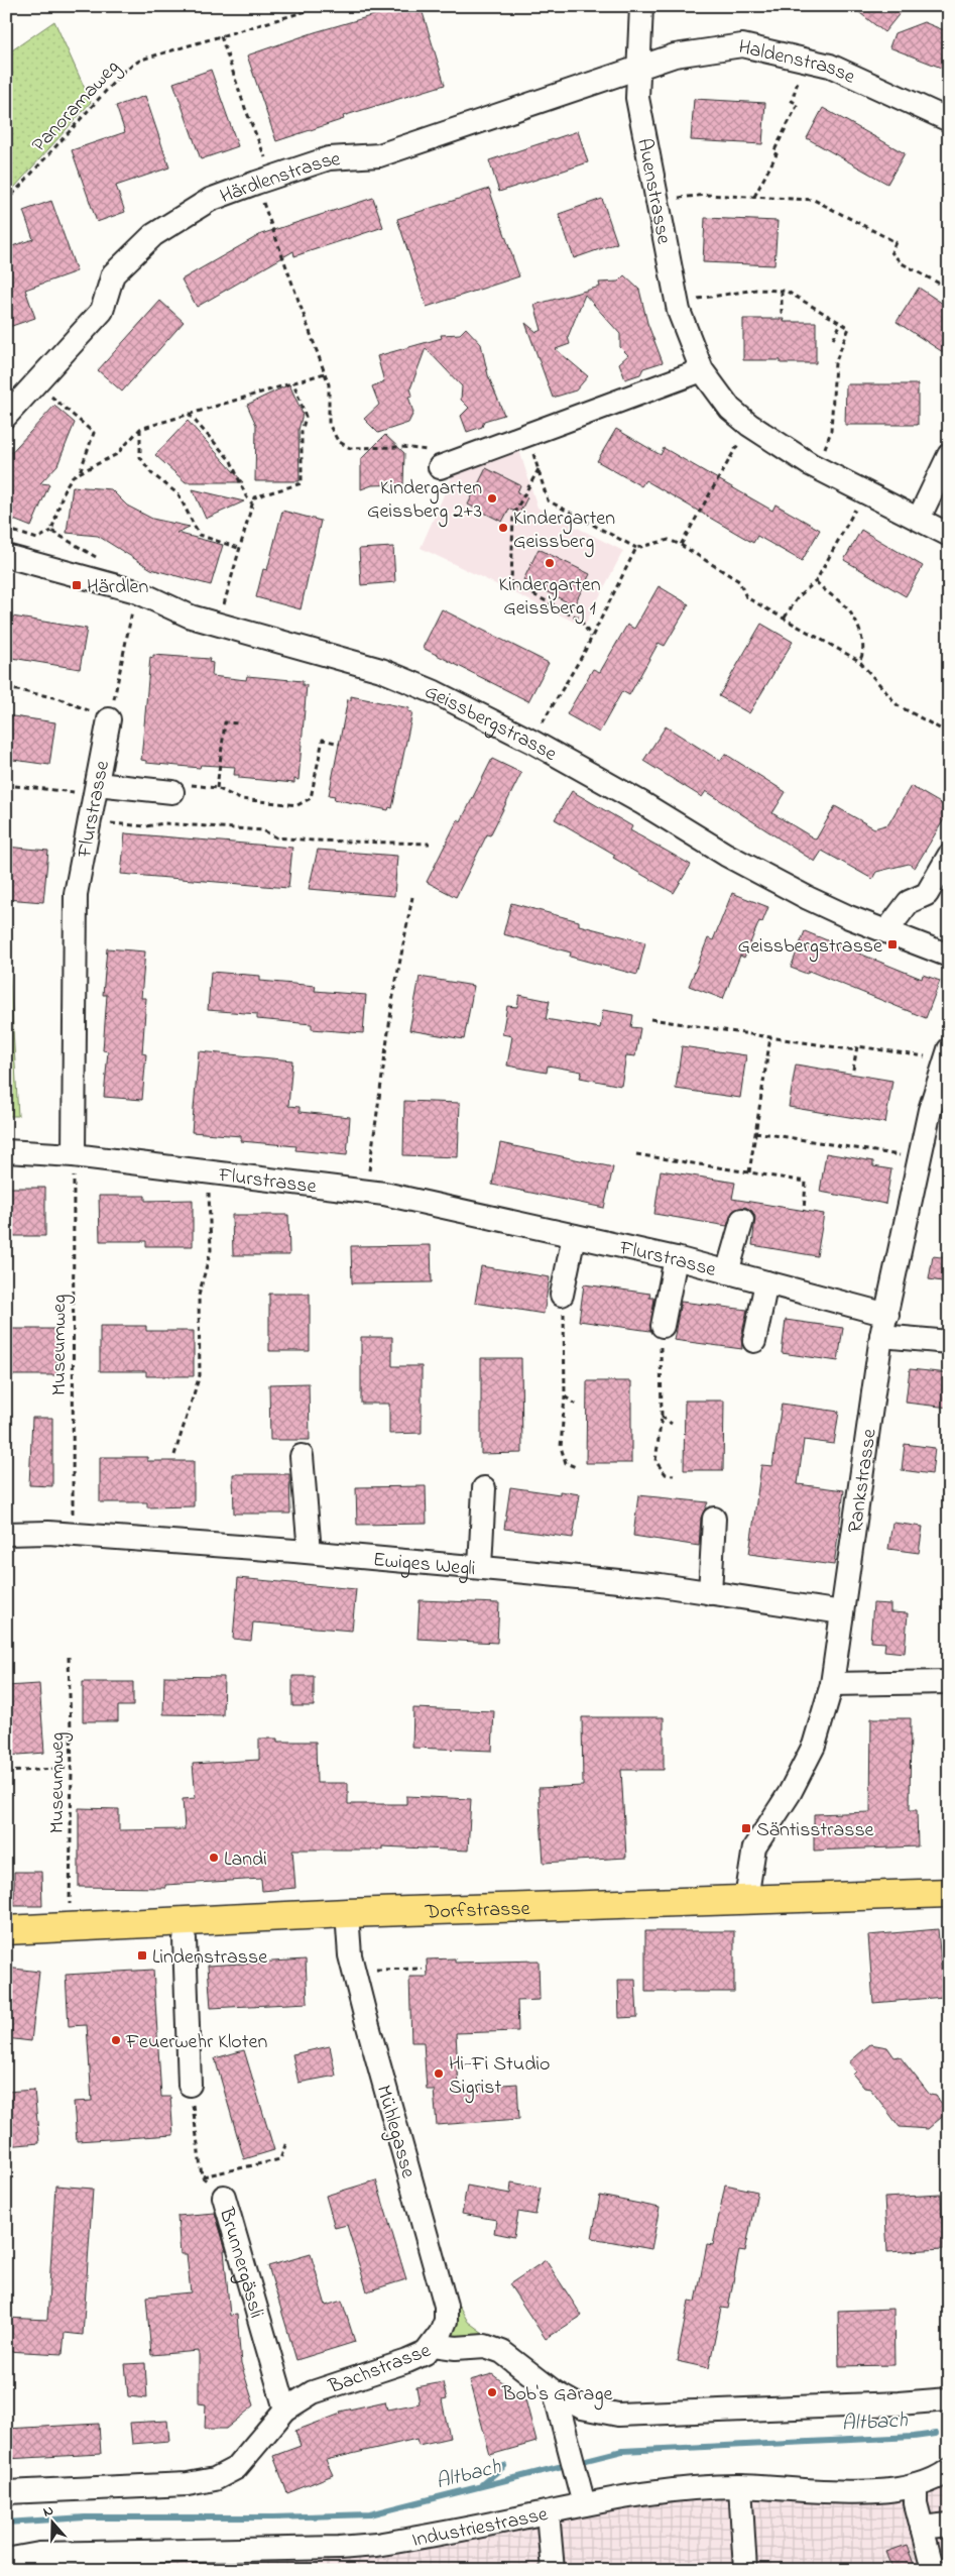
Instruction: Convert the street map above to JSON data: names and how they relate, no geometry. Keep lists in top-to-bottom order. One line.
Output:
{"streets":{"main road":["Dorfstrasse"],"street":["Haldenstrasse","Härdlenstrasse","Auenstrasse","Geissbergstrasse","Flurstrasse","Rankstrasse","Ewiges Wegli","Mühlegasse","Brunnergässli","Bachstrasse","Industriestrasse"],"path":["Panoramaweg","Museumweg"]},"crossings":[["Haldenstrasse","Härdlenstrasse"],["Haldenstrasse","Auenstrasse"],["Härdlenstrasse","Auenstrasse"],["Flurstrasse","Museumweg"],["Flurstrasse","Rankstrasse"],["Museumweg","Ewiges Wegli"],["Rankstrasse","Ewiges Wegli"],["Rankstrasse","Dorfstrasse"],["Dorfstrasse","Mühlegasse"],["Mühlegasse","Bachstrasse"],["Brunnergässli","Bachstrasse"]],"water":["Altbach"],"places":{"other":["Kindergarten Geissberg 2+3","Kindergarten Geissberg","Kindergarten Geissberg 1","Landi","Feuerwehr Kloten","Hi-Fi Studio Sigrist","Bob's Garage"],"transit":["Härdlen","Geissbergstrasse","Säntisstrasse","Lindenstrasse"]},"north":"top"}
